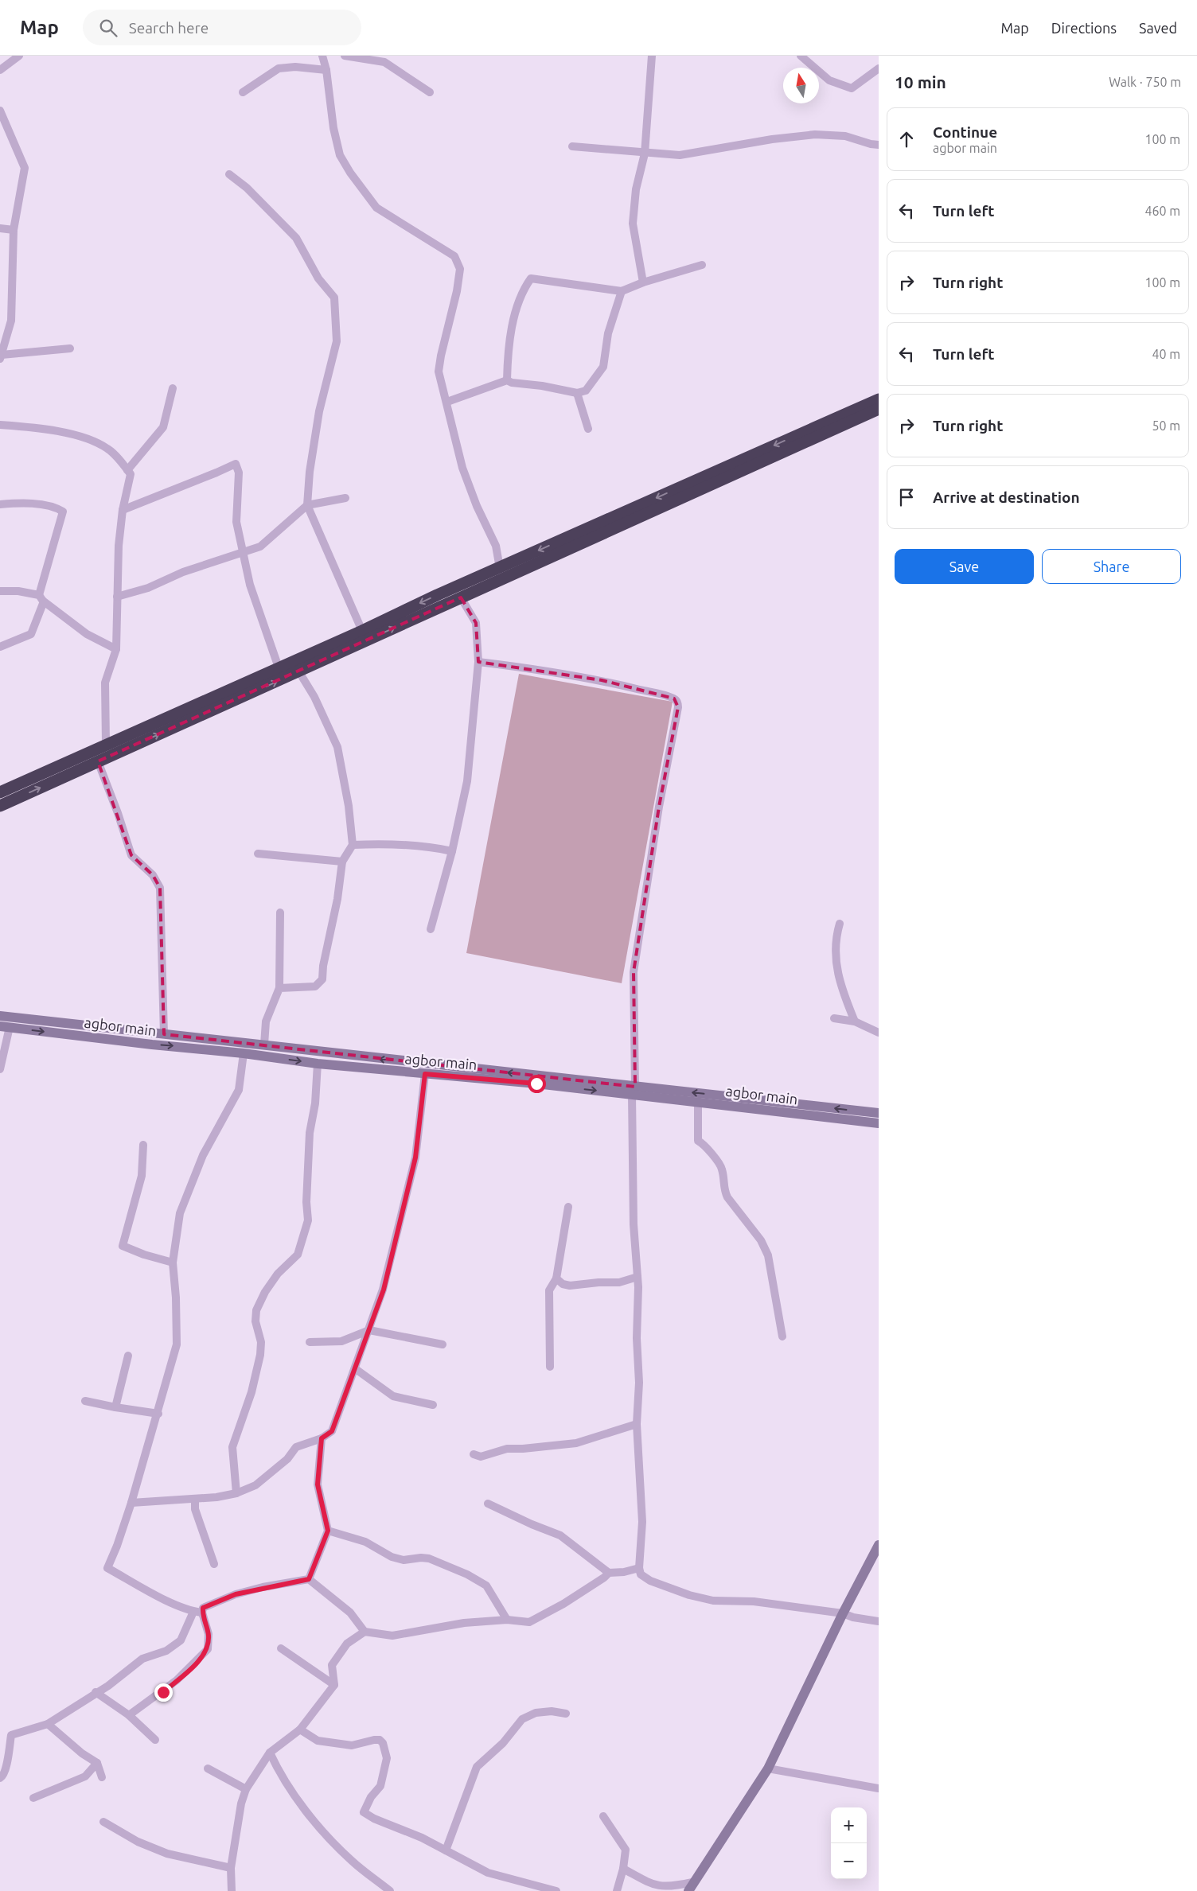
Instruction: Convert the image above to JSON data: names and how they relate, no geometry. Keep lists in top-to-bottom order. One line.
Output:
{"streets":{"main road":["agbor main"]},"north":"top","page":{"header":"Map","search":"Search here","nav":["Map","Directions","Saved"],"heading":["10 min","Walk · 750 m"],"list":[["Continue","agbor main","100 m"],["Turn left","460 m"],["Turn right","100 m"],["Turn left","40 m"],["Turn right","50 m"],"Arrive at destination"],"buttons":["Save","Share"],"map_buttons":["+","−"]}}
